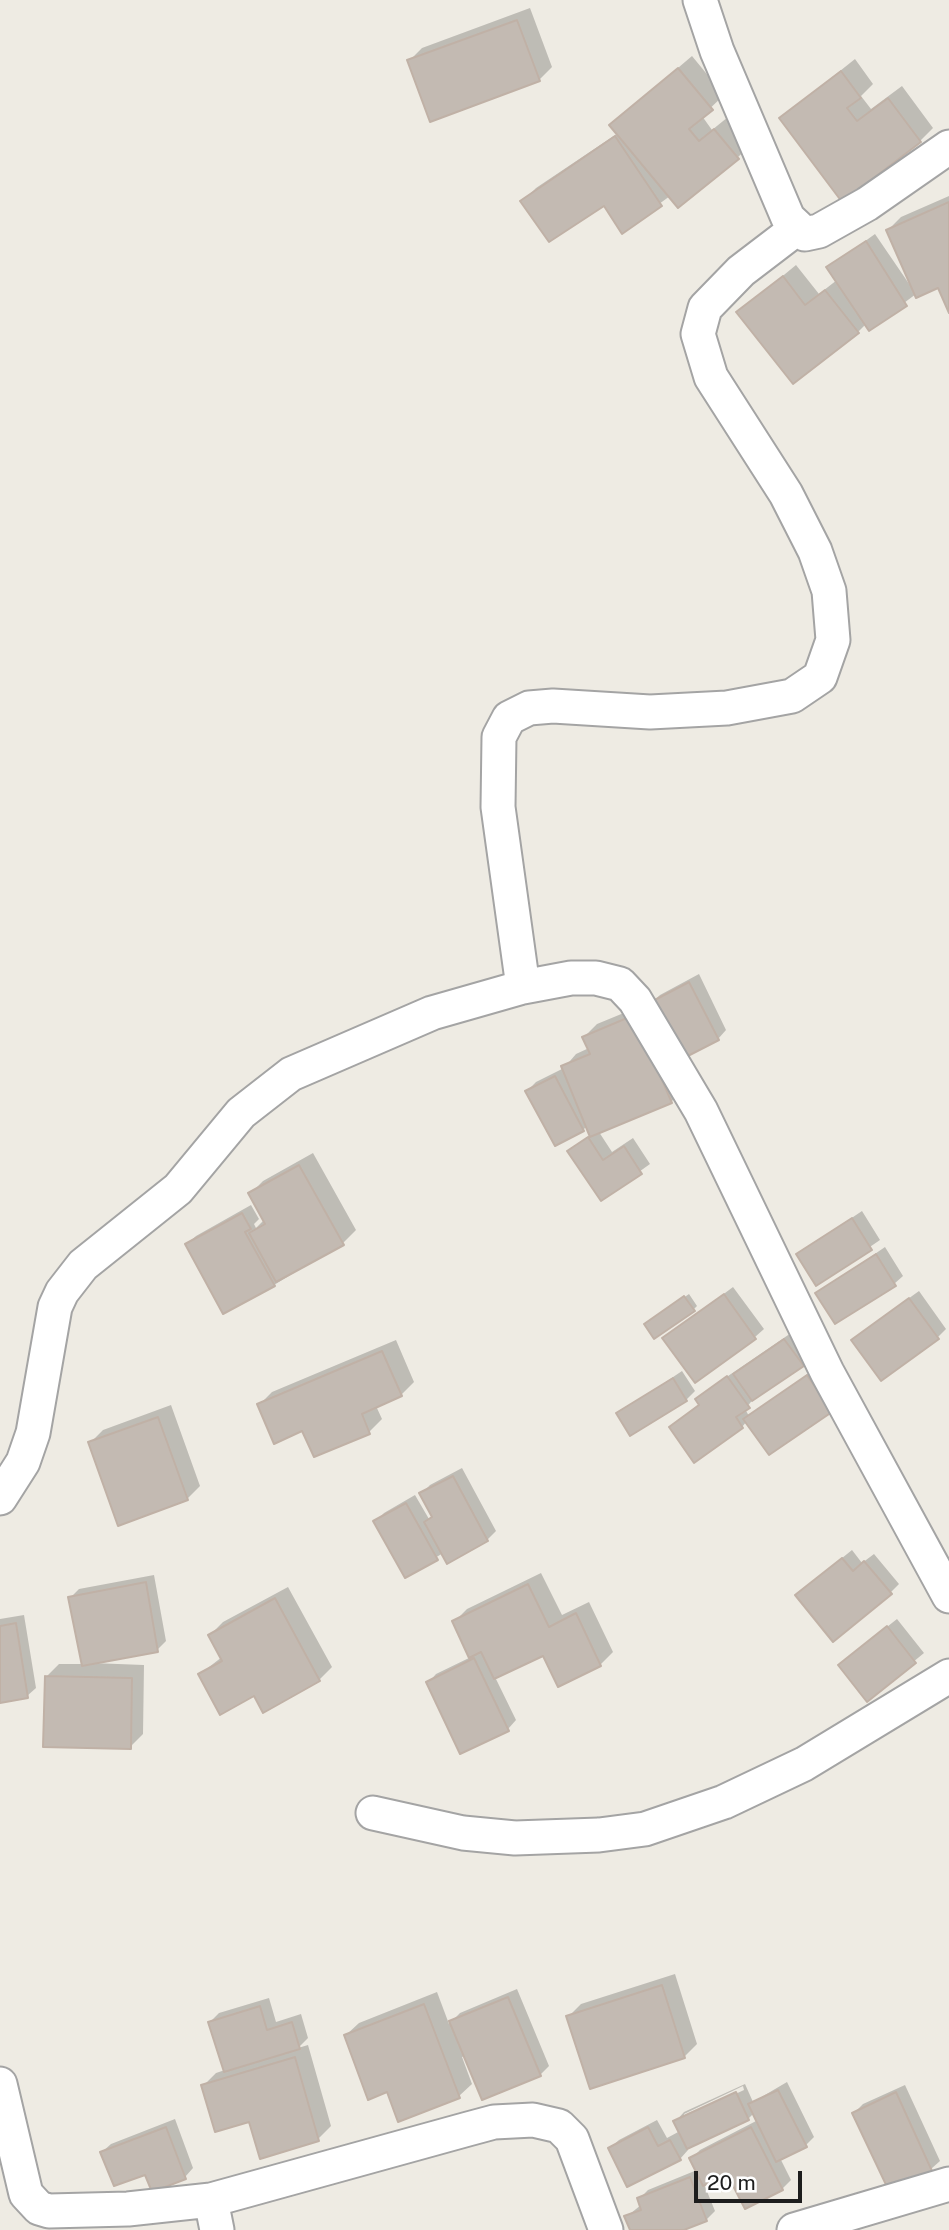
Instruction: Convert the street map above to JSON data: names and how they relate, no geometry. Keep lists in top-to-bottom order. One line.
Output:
{"scale_bar":"20 m"}
